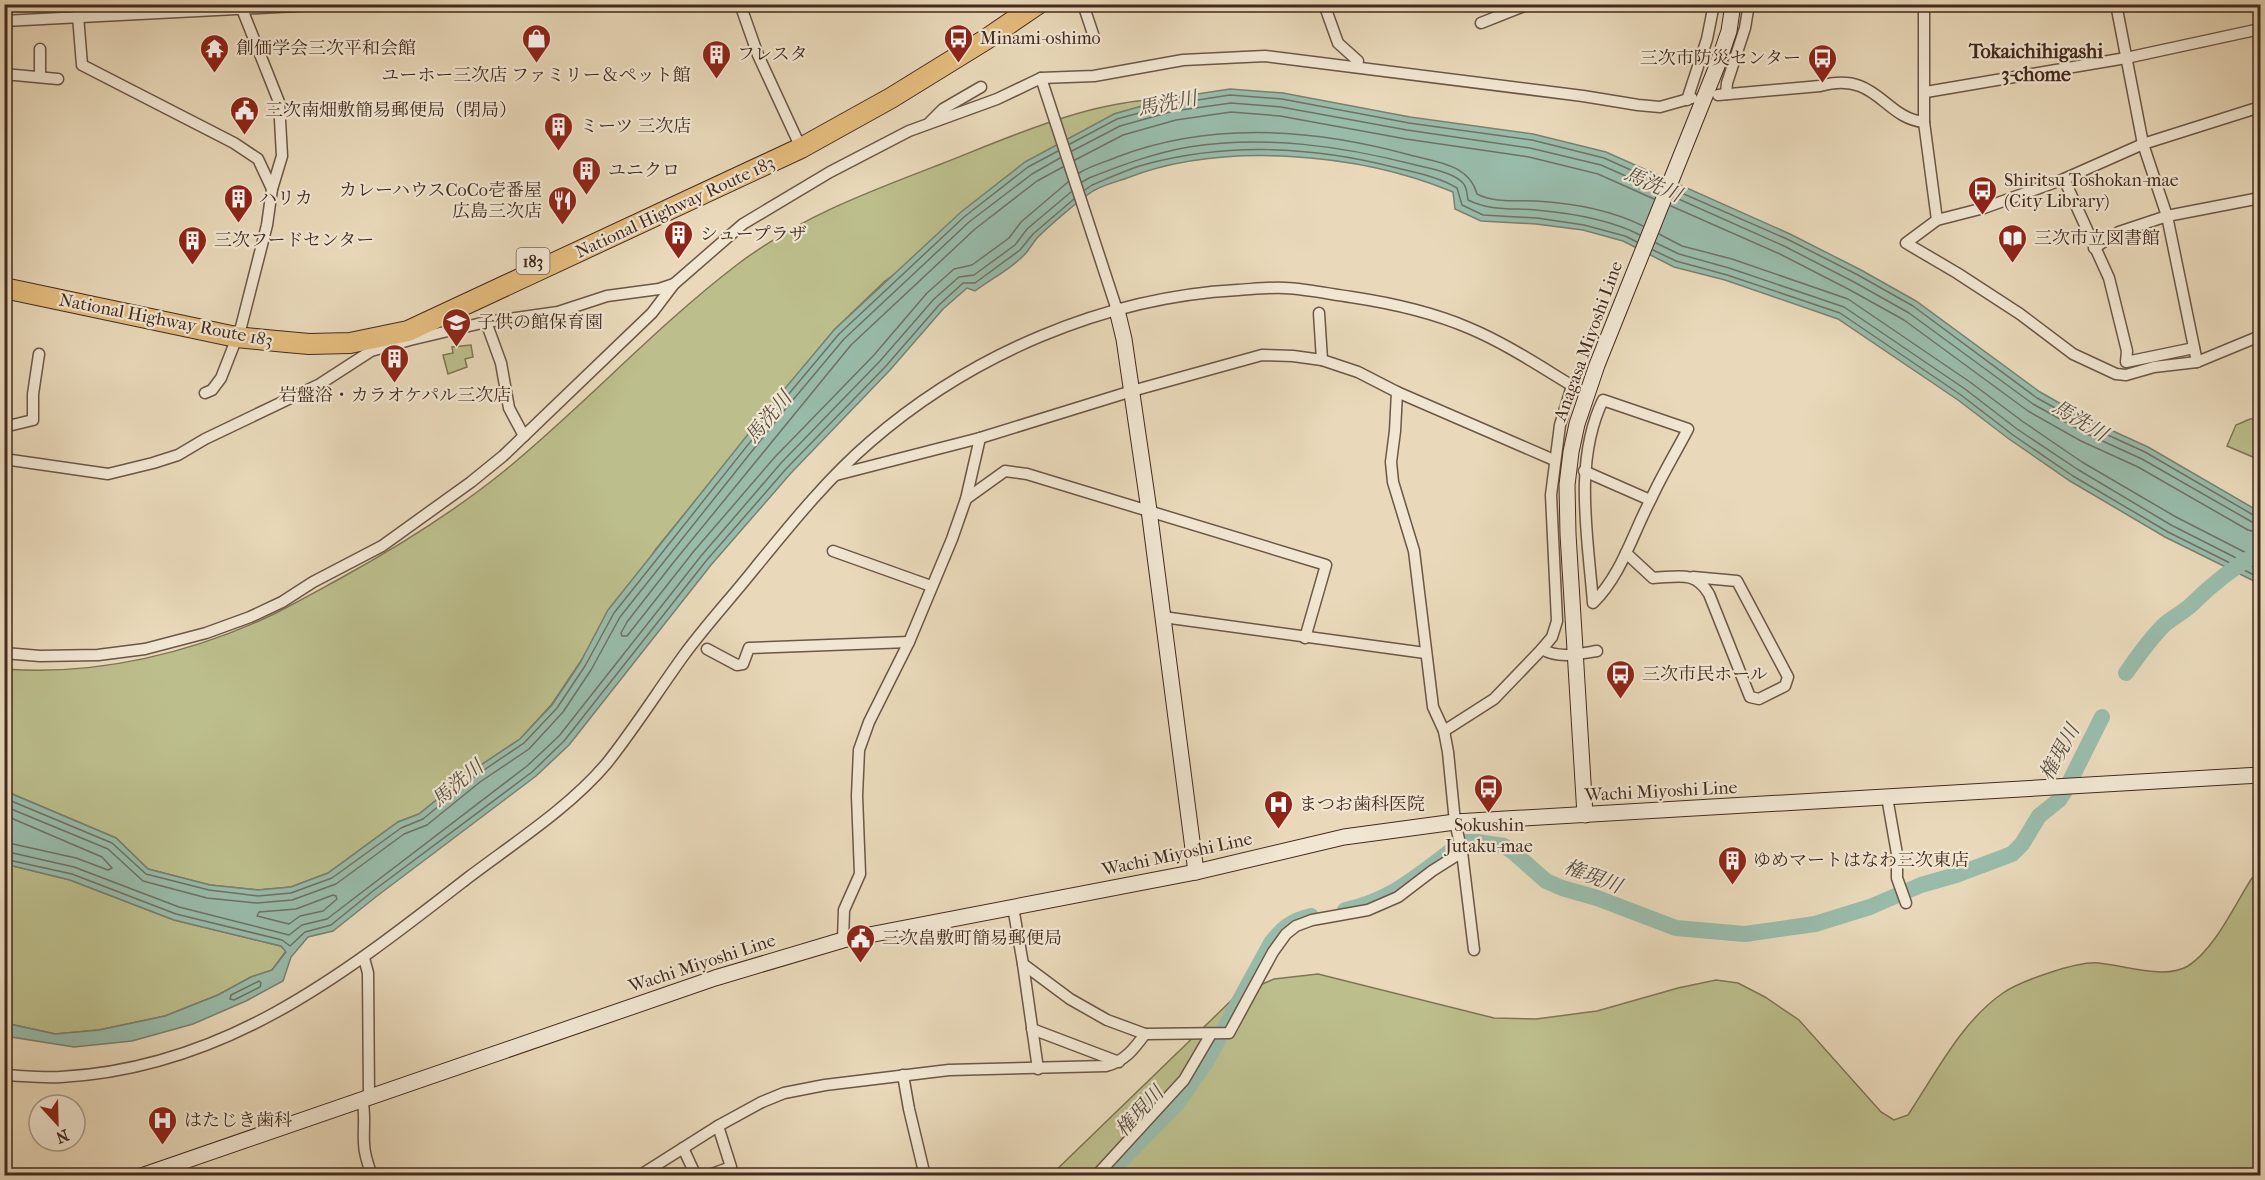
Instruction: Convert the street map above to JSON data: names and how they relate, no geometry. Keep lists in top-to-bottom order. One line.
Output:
{"streets":{"highway":["National Highway Route 183","183"],"main road":["Anagasa Miyoshi Line","Wachi Miyoshi Line"]},"crossings":[["Anagasa Miyoshi Line","Wachi Miyoshi Line"]],"districts":["Tokaichihigashi 3-chome"],"water":["馬洗川","権現川"],"places":{"shop":["ユーホー三次店 ファミリー＆ペット館"],"bus stop":["Minami-oshimo","三次市防災センター","Shiritsu Toshokan-mae (City Library)","三次市民ホール","Sokushin Jutaku-mae"],"temple":["創価学会三次平和会館"],"building":["フレスタ","ミーツ 三次店","ユニクロ","ハリカ","シュープラザ","三次フードセンター","岩盤浴・カラオケパル三次店","ゆめマートはなわ三次東店"],"public building":["三次南畑敷簡易郵便局（閉局）","三次畠敷町簡易郵便局"],"restaurant":["カレーハウスCoCo壱番屋 広島三次店"],"library":["三次市立図書館"],"school or university":["子供の館保育園"],"hospital":["まつお歯科医院","はたじき歯科"]},"north":"bottom"}
